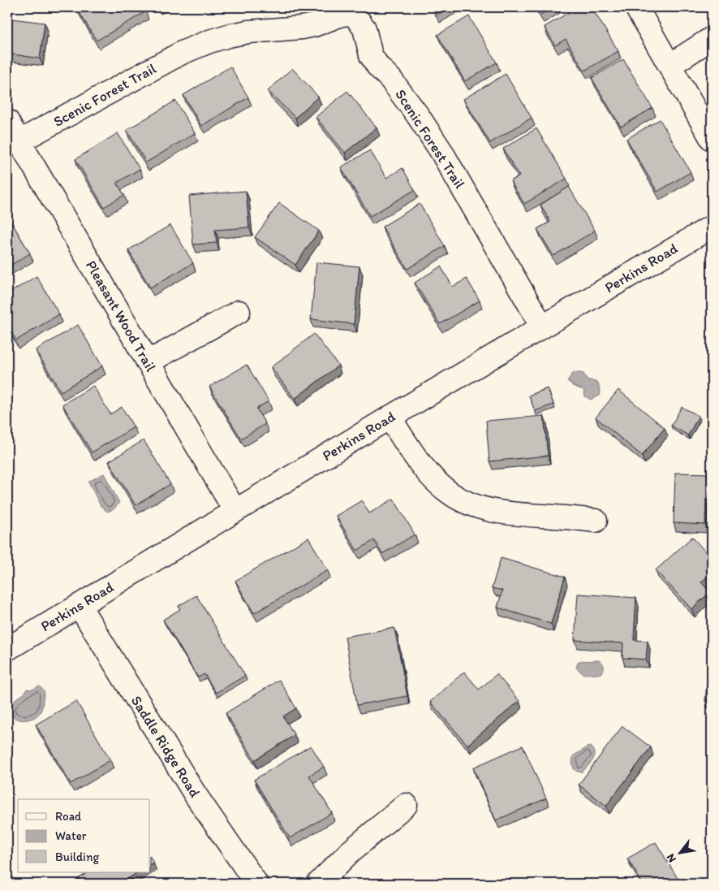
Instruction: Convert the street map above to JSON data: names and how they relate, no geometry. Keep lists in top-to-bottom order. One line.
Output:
{"streets":{"street":["Scenic Forest Trail","Perkins Road","Pleasant Wood Trail","Saddle Ridge Road"]},"crossings":[["Scenic Forest Trail","Perkins Road"],["Scenic Forest Trail","Pleasant Wood Trail"],["Perkins Road","Pleasant Wood Trail"],["Perkins Road","Saddle Ridge Road"]],"legend":["Road","Water","Building"],"north":"bottom left"}
